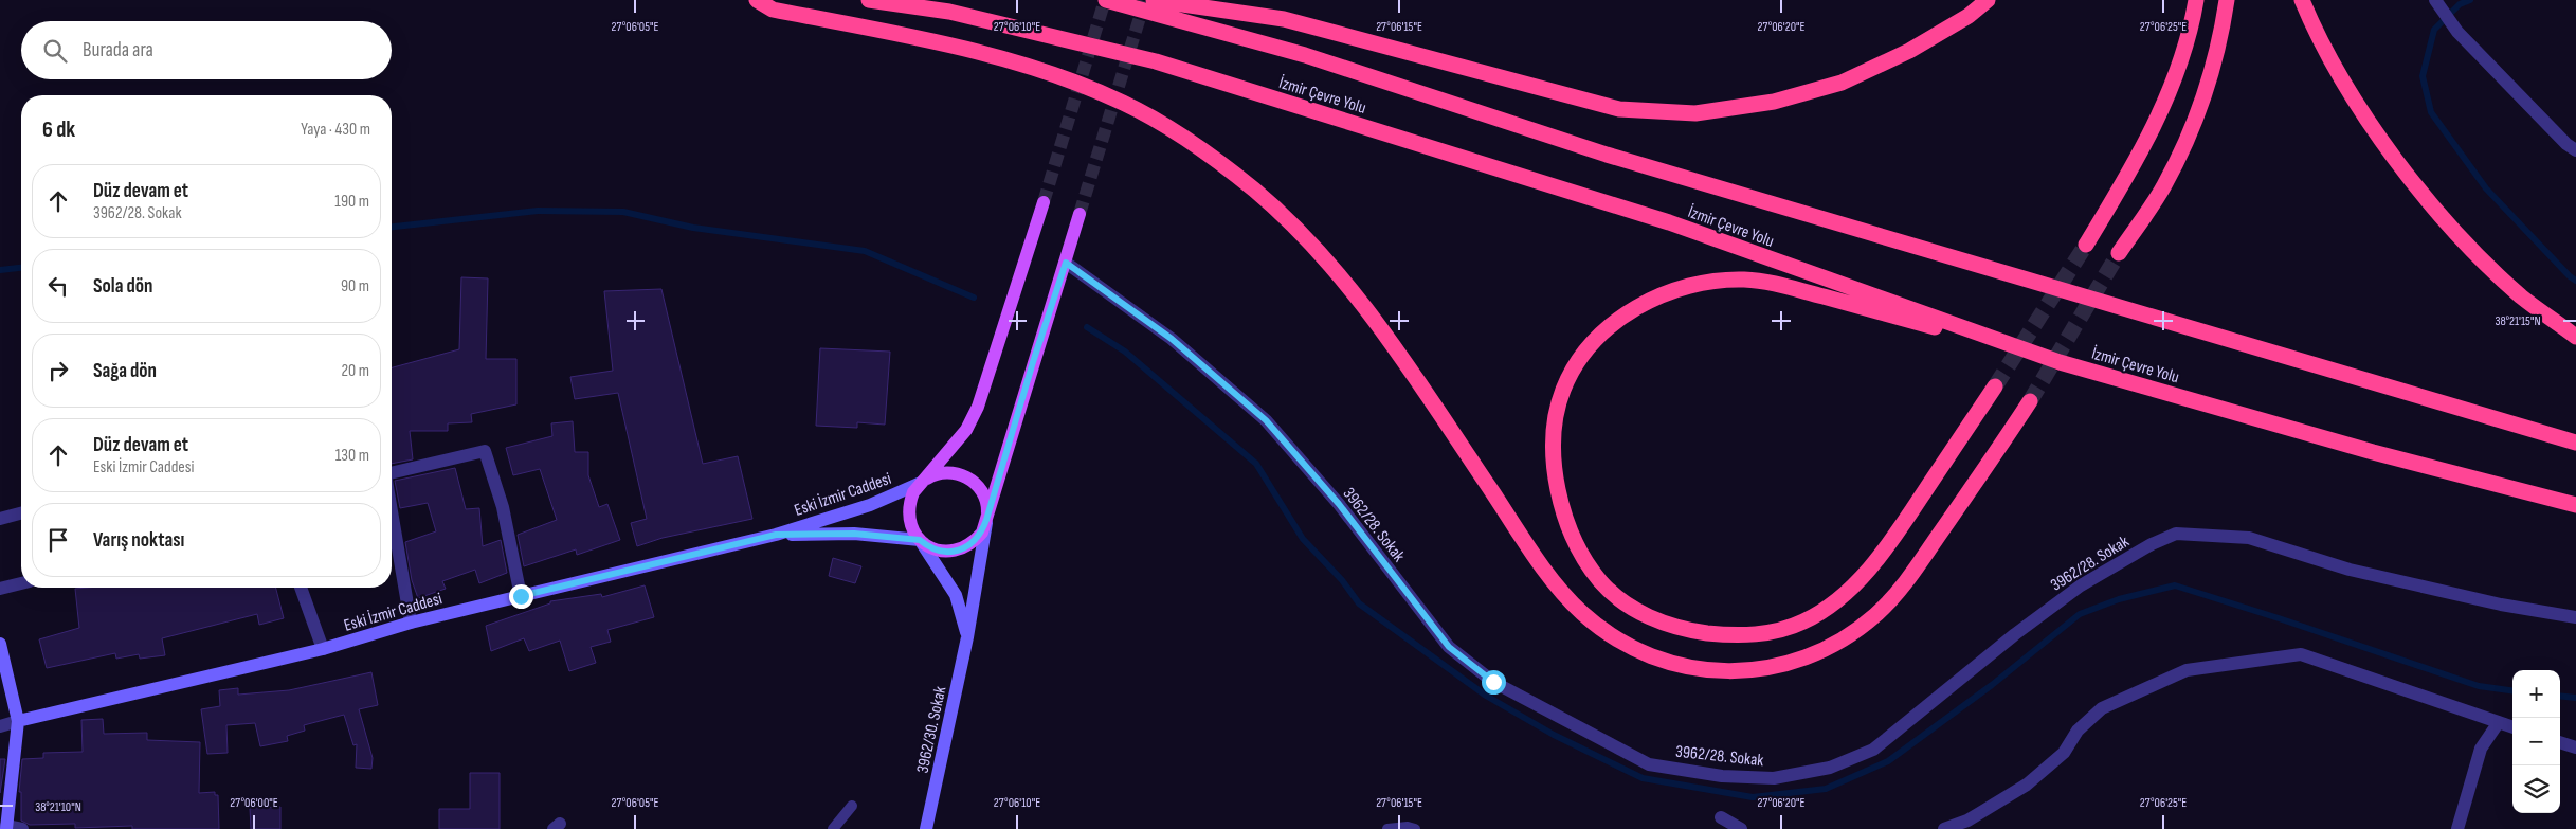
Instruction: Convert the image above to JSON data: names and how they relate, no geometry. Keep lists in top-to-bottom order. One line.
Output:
{"streets":{"highway":["İzmir Çevre Yolu"],"street":["Eski İzmir Caddesi","3962/28. Sokak","3962/30. Sokak"]},"crossings":[["Eski İzmir Caddesi","3962/30. Sokak"]],"page":{"search":"Burada ara","heading":["6 dk","Yaya · 430 m"],"list":[["Düz devam et","3962/28. Sokak","190 m"],["Sola dön","90 m"],["Sağa dön","20 m"],["Düz devam et","Eski İzmir Caddesi","130 m"],"Varış noktası"],"map_buttons":["+","−"]},"coordinates":["27°06'05\"E","27°06'10\"E","27°06'15\"E","27°06'20\"E","27°06'25\"E","38°21'15\"N","27°06'00\"E","38°21'10\"N"]}
